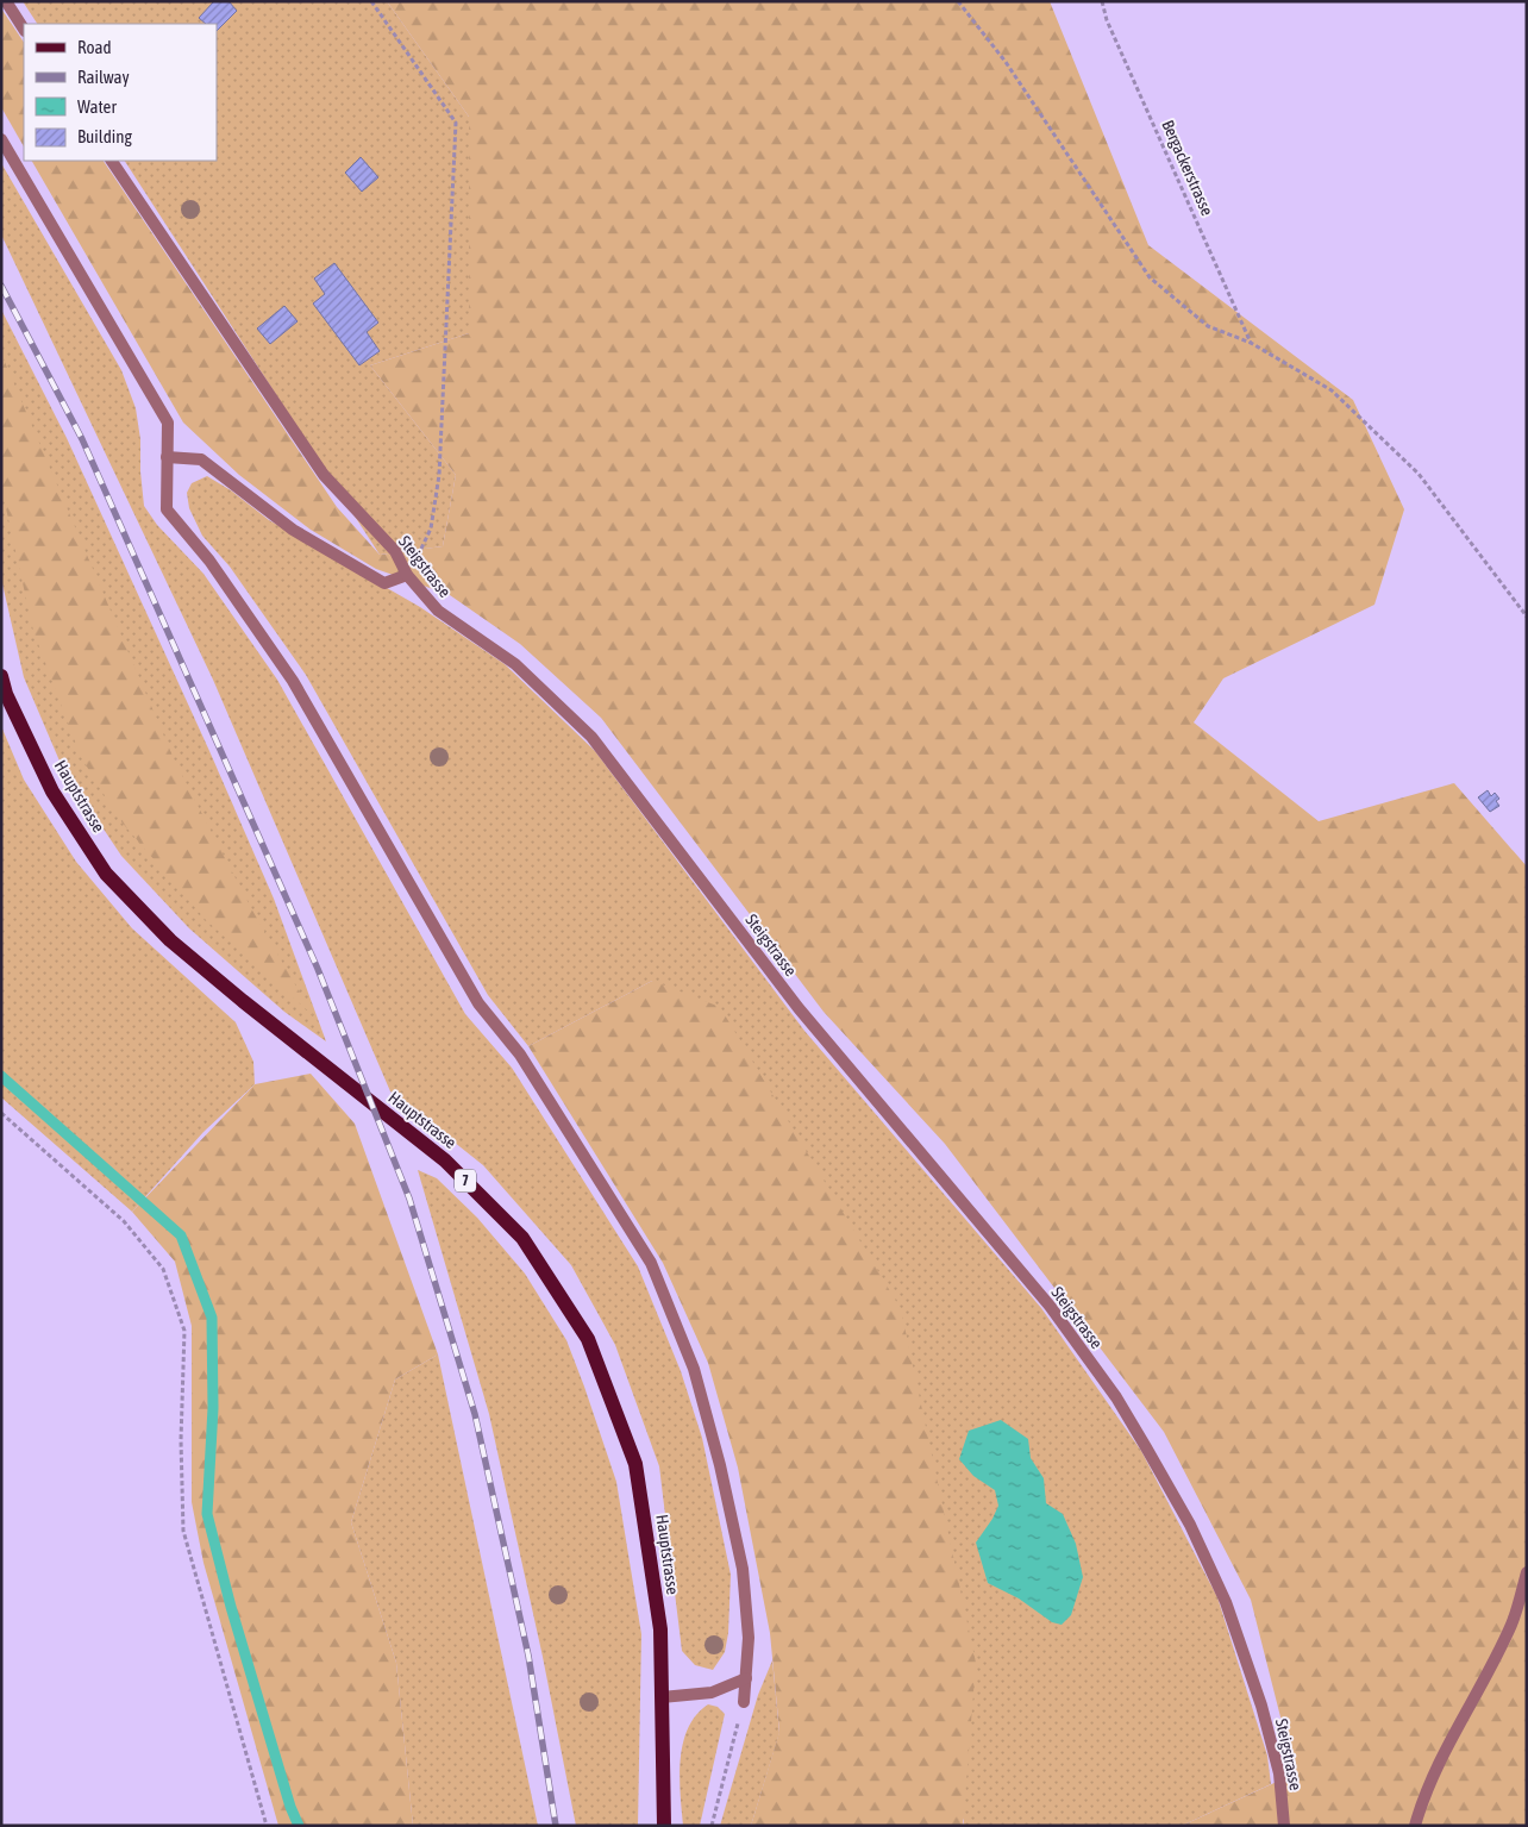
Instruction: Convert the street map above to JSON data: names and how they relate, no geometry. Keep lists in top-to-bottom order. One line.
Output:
{"streets":{"main road":["Hauptstrasse","7"],"street":["Steigstrasse"],"path":["Bergackerstrasse"]},"legend":["Road","Railway","Water","Building"]}
